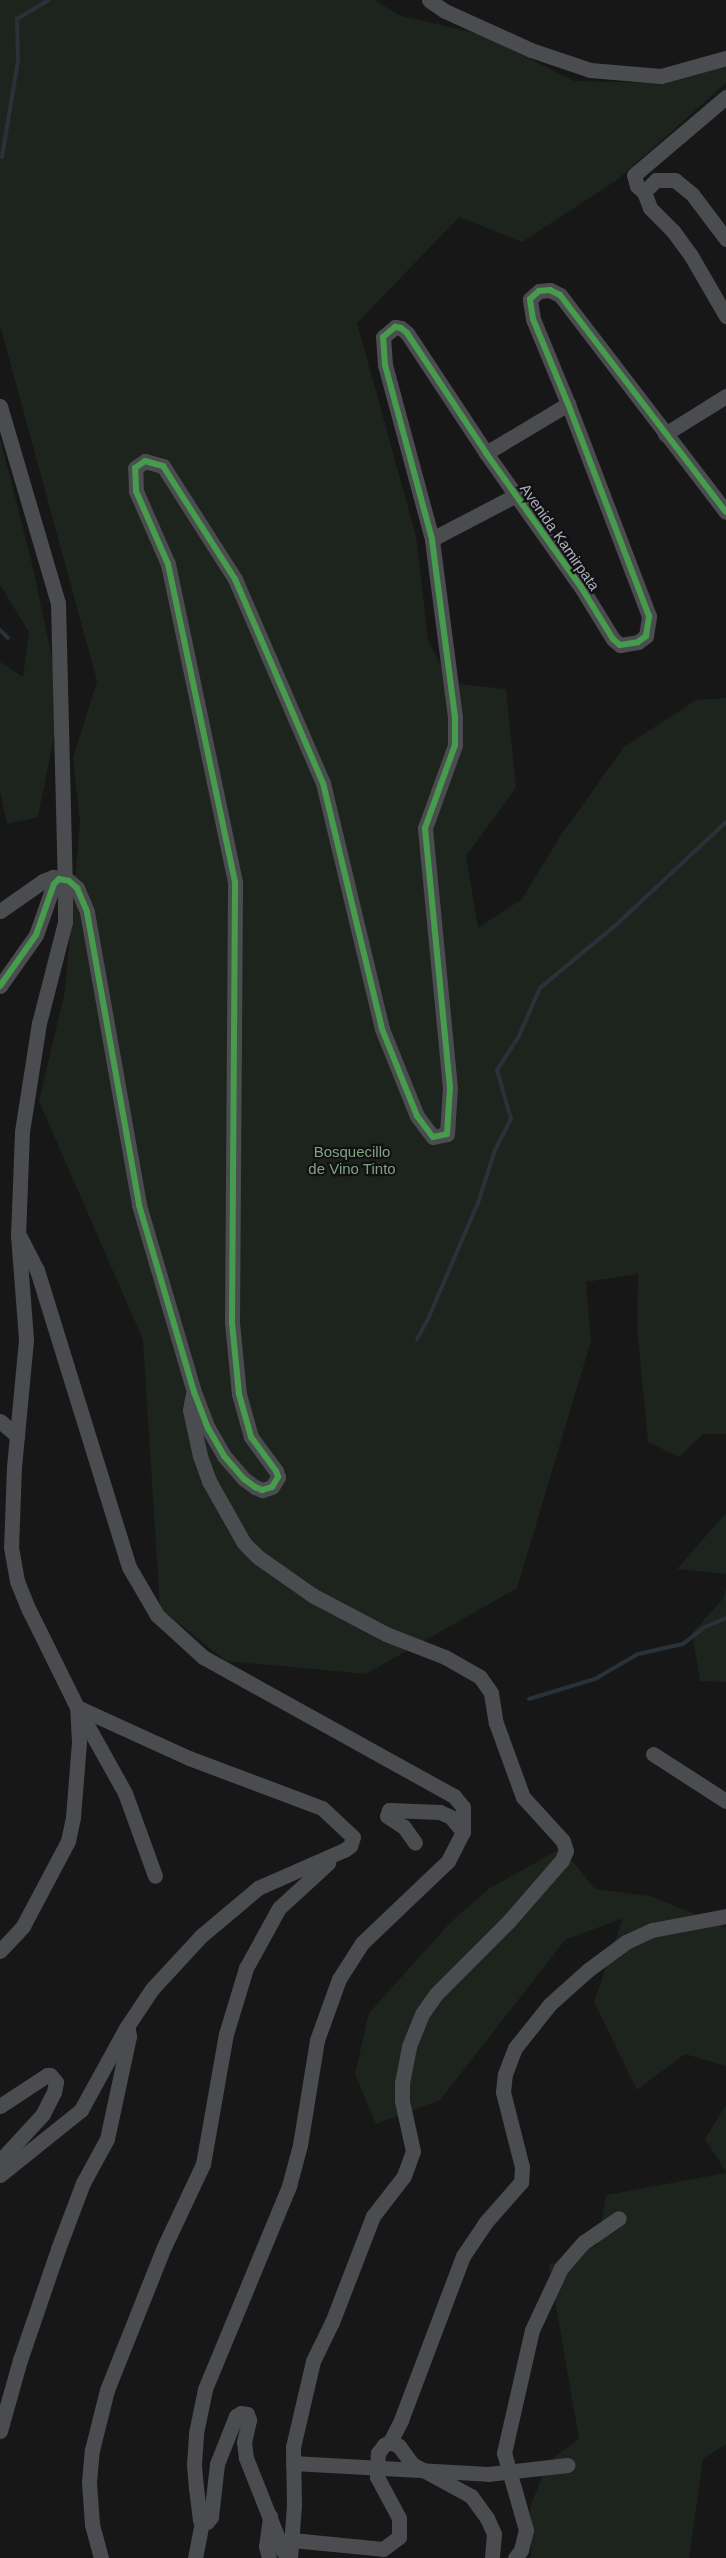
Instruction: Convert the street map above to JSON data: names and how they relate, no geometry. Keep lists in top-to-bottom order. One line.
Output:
{"streets":{"street":["Avenida Kamirpata"]},"parks":["Bosquecillo de Vino Tinto"]}
